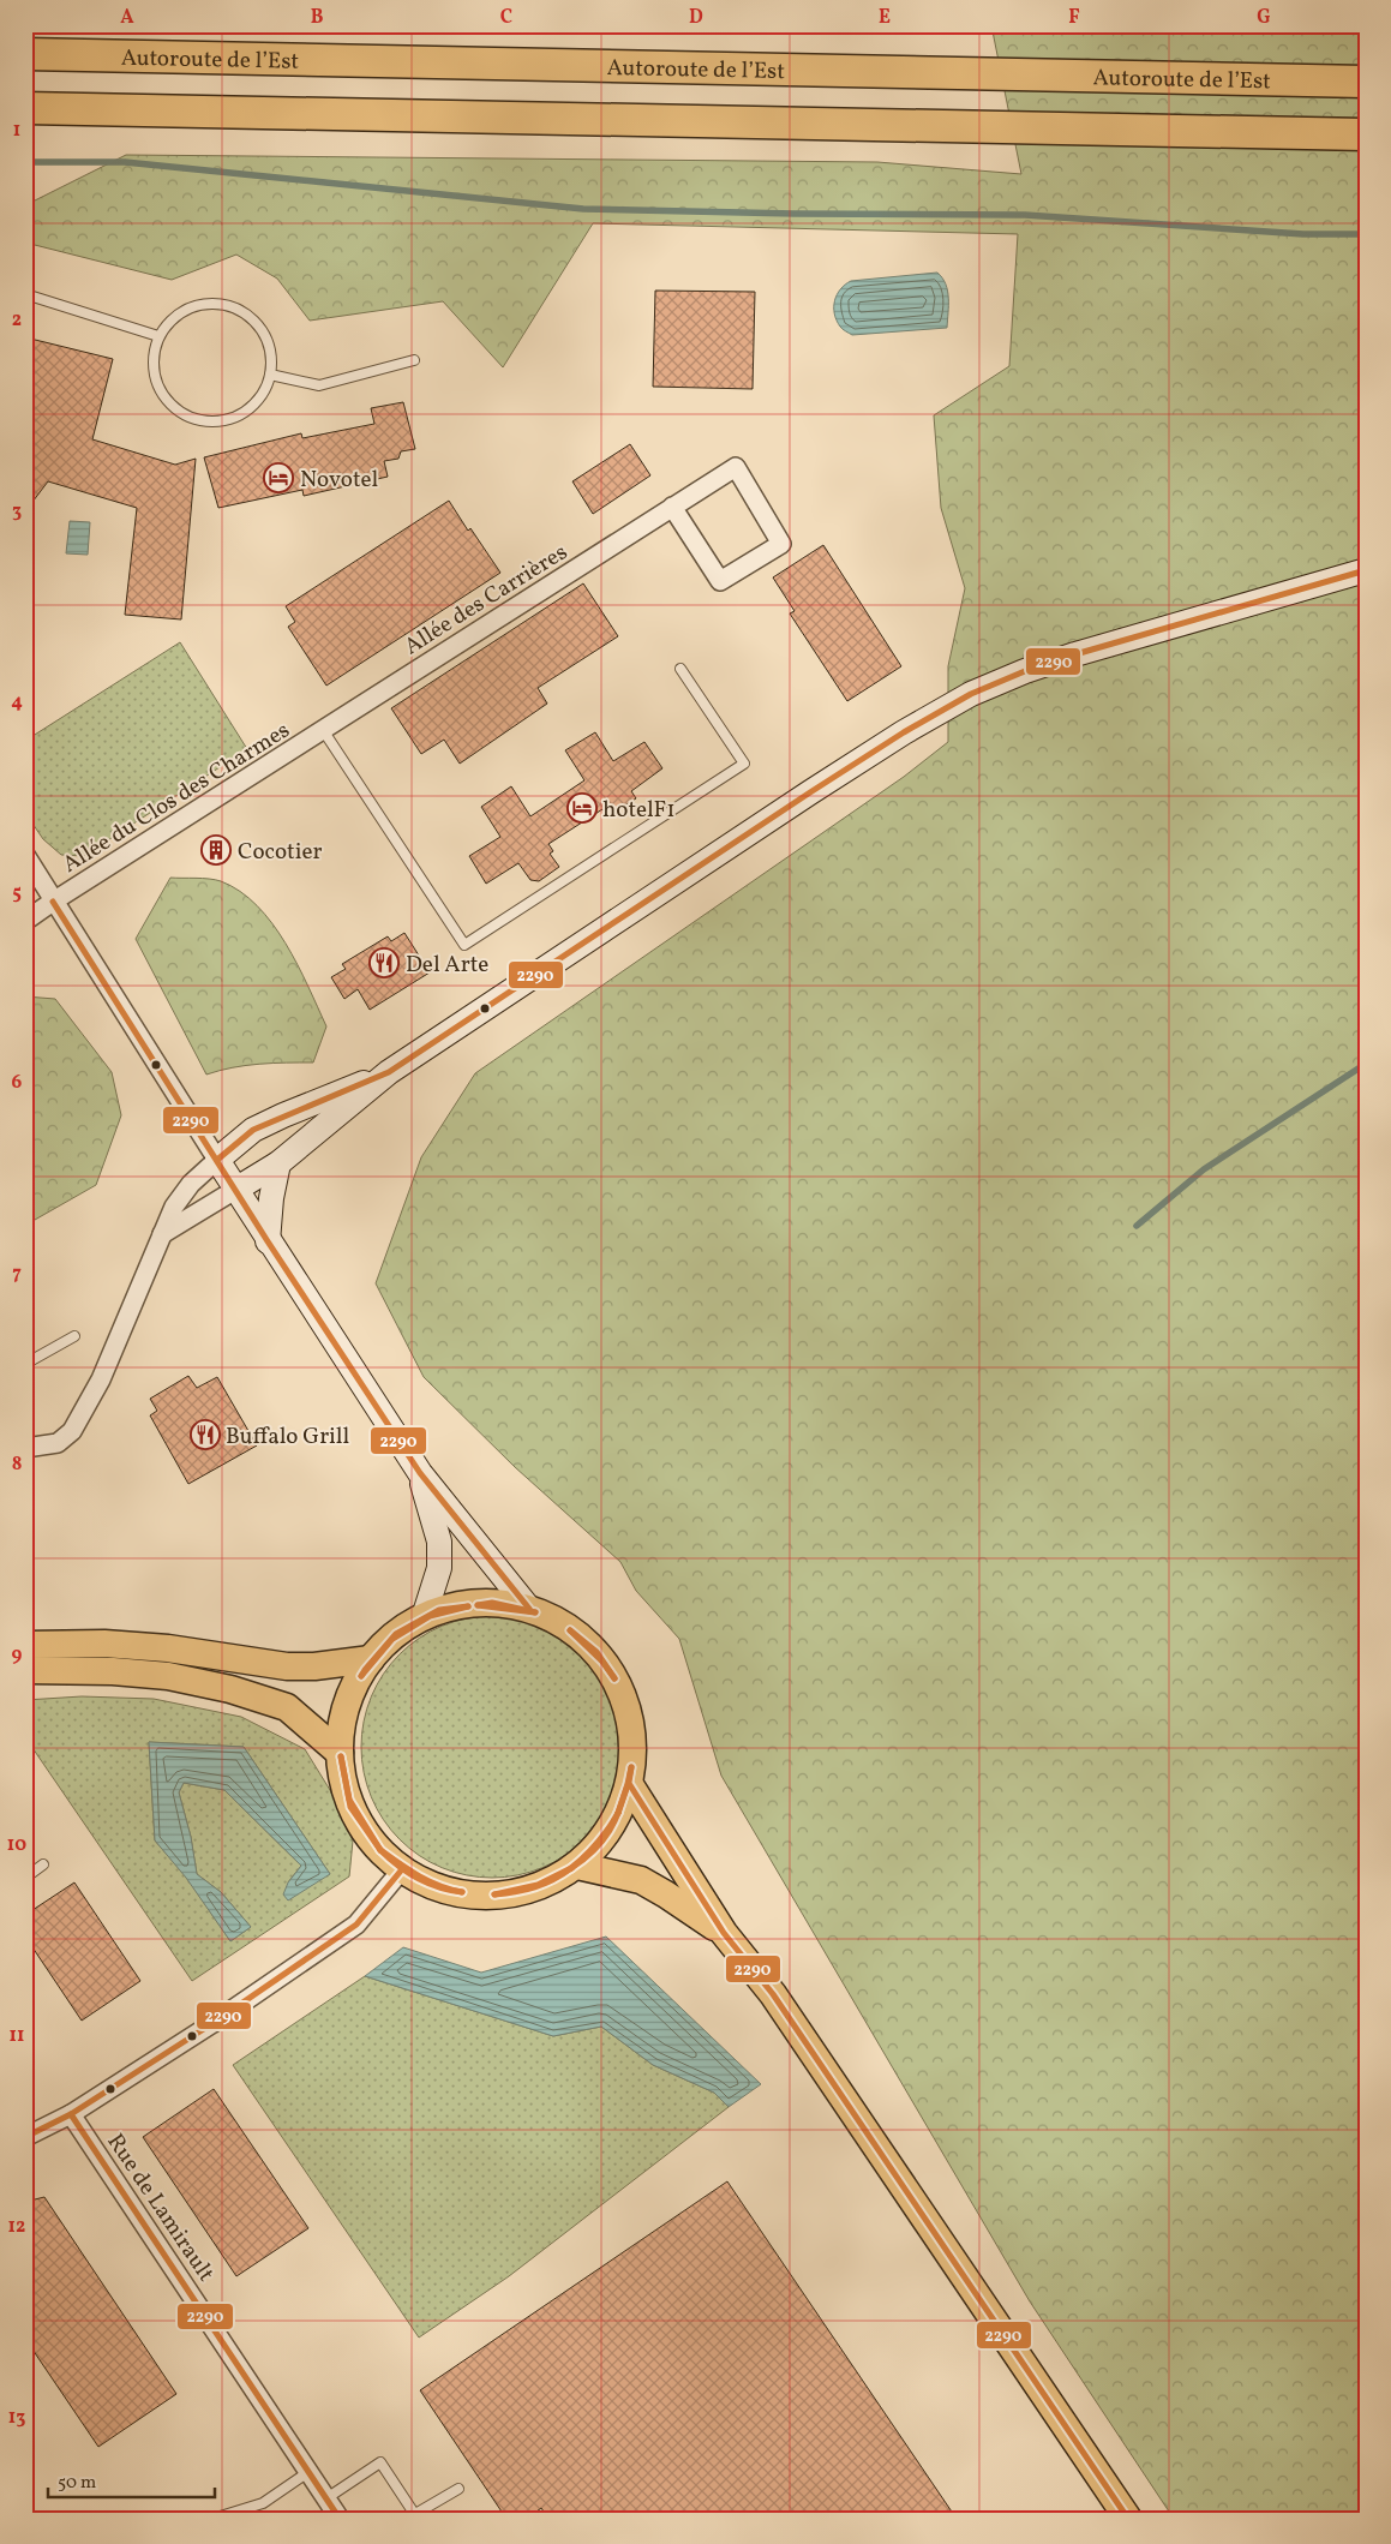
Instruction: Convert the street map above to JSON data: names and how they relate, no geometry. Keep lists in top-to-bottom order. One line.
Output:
{"streets":{"highway":["Autoroute de l’Est"],"street":["Allée des Carrières","Allée du Clos des Charmes","Rue de Lamirault"]},"crossings":[["Allée des Carrières","Allée du Clos des Charmes"]],"places":{"hotel":["Novotel","hotelF1"],"building":["Cocotier"],"restaurant":["Del Arte","Buffalo Grill"]},"lines":["transit line 2290"],"scale_bar":"50 m","grid":{"columns":["A","B","C","D","E","F","G"],"rows":["1","2","3","4","5","6","7","8","9","10","11","12","13"]}}
